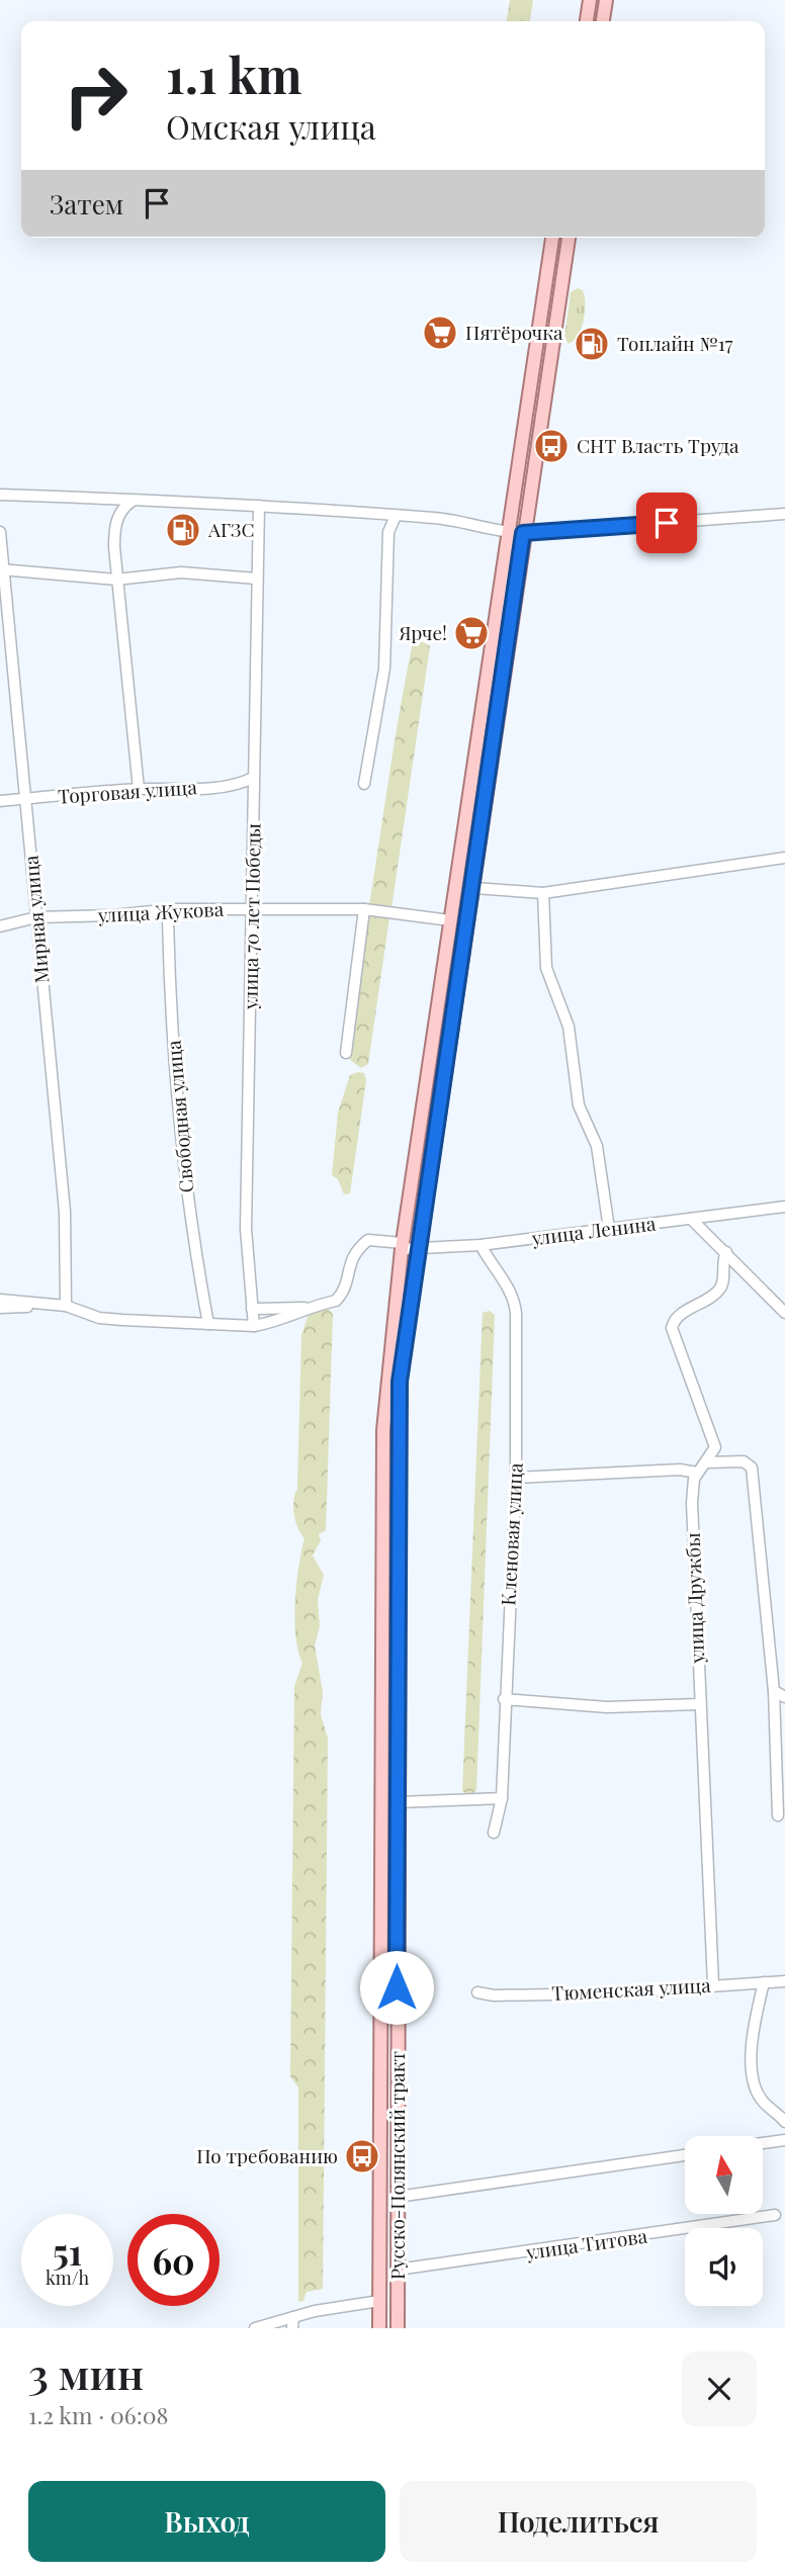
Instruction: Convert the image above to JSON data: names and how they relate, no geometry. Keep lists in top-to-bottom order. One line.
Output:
{"streets":{"main road":["Русско-Полянский тракт"],"street":["Торговая улица","улица Жукова","улица 70 лет Победы","Мирная улица","Свободная улица","улица Ленина","Кленовая улица","улица Дружбы","Тюменская улица","улица Титова"]},"crossings":[["Торговая улица","улица 70 лет Победы"],["Торговая улица","Мирная улица"],["улица Жукова","улица 70 лет Победы"],["улица Жукова","Мирная улица"],["улица Жукова","Свободная улица"],["улица Жукова","Русско-Полянский тракт"],["улица Ленина","Кленовая улица"],["улица Ленина","Русско-Полянский тракт"],["улица Дружбы","Тюменская улица"],["Русско-Полянский тракт","улица Титова"]],"places":{"supermarket":["Пятёрочка","Ярче!"],"fuel station":["Топлайн №17","АГЗС"],"bus stop":["СНТ Власть Труда","По требованию"]},"north":"top","page":{"turn":["1.1 km","Омская улица"],"then":"Затем","speed":"51 km/h","limit":"60","heading":["3 мин","1.2 km · 06:08"],"buttons":["Выход","Поделиться"]}}
